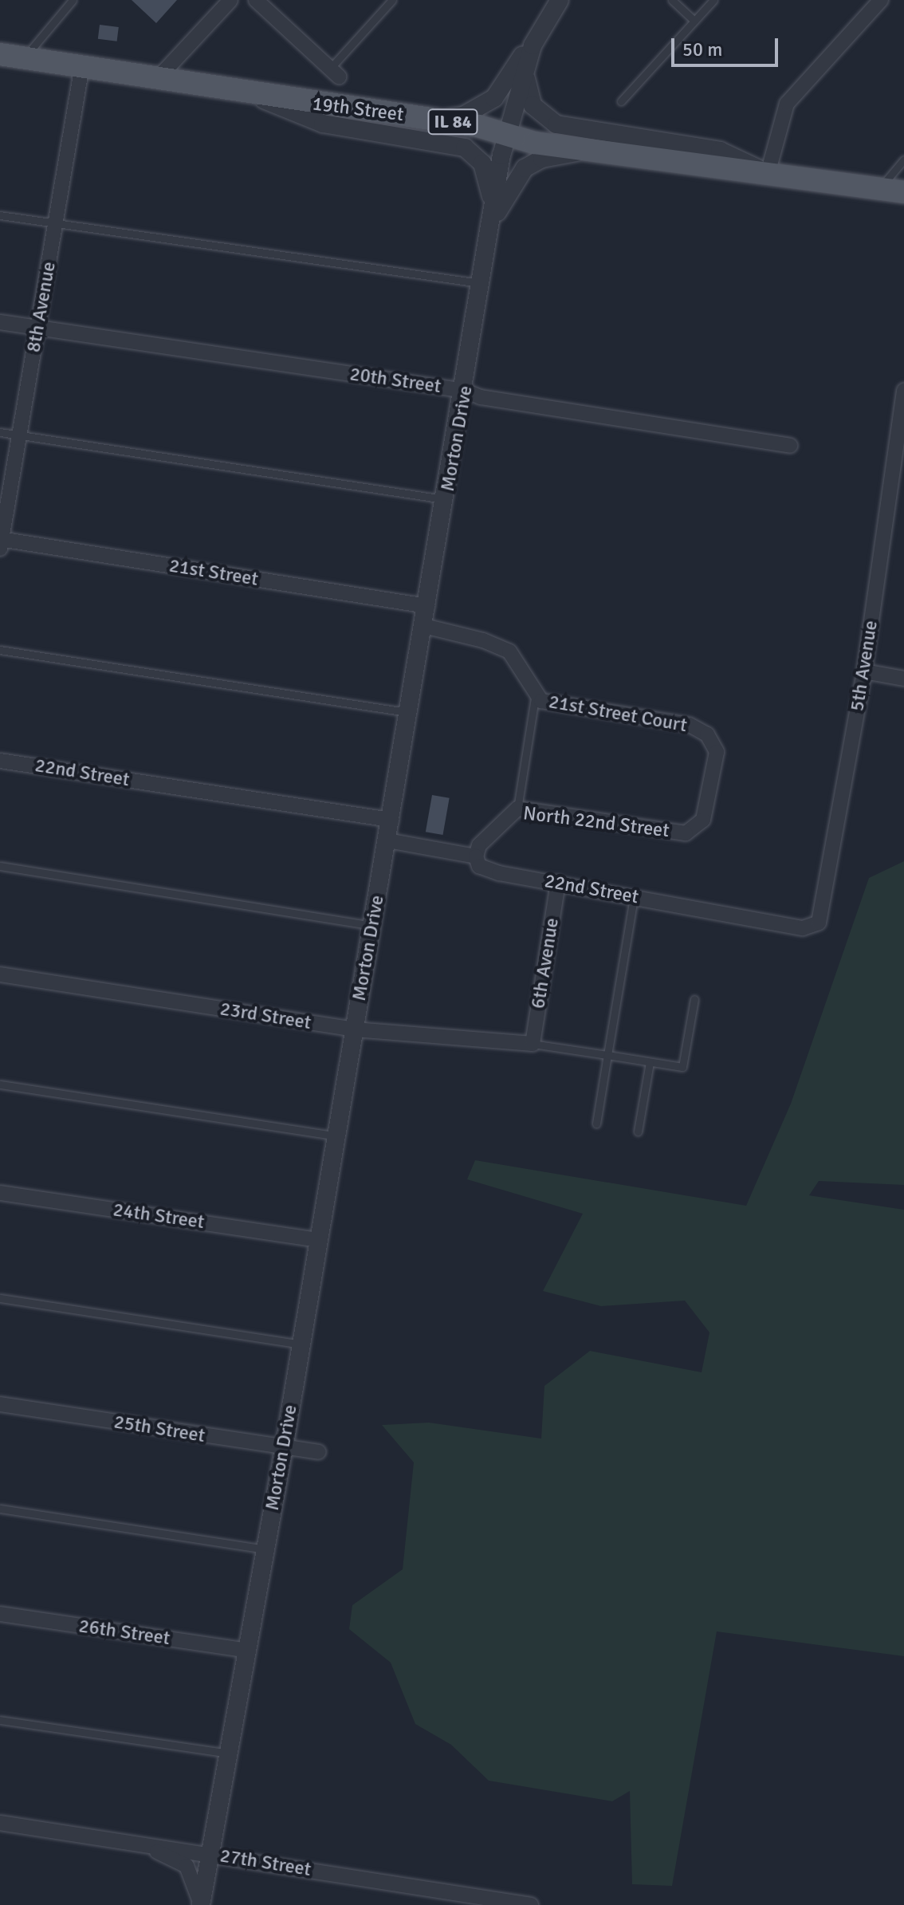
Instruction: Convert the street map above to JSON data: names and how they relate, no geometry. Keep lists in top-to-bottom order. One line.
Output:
{"streets":{"main road":["19th Street","IL 84"],"street":["8th Avenue","20th Street","Morton Drive","21st Street","5th Avenue","21st Street Court","22nd Street","North 22nd Street","6th Avenue","23rd Street","24th Street","25th Street","26th Street","27th Street"]},"crossings":[["19th Street","8th Avenue"],["19th Street","Morton Drive"],["8th Avenue","20th Street"],["8th Avenue","21st Street"],["20th Street","Morton Drive"],["Morton Drive","21st Street"],["Morton Drive","21st Street Court"],["Morton Drive","22nd Street"],["Morton Drive","23rd Street"],["Morton Drive","24th Street"],["Morton Drive","25th Street"],["Morton Drive","26th Street"],["Morton Drive","27th Street"],["5th Avenue","22nd Street"],["21st Street Court","North 22nd Street"],["22nd Street","North 22nd Street"],["22nd Street","6th Avenue"],["6th Avenue","23rd Street"]],"scale_bar":"50 m"}
